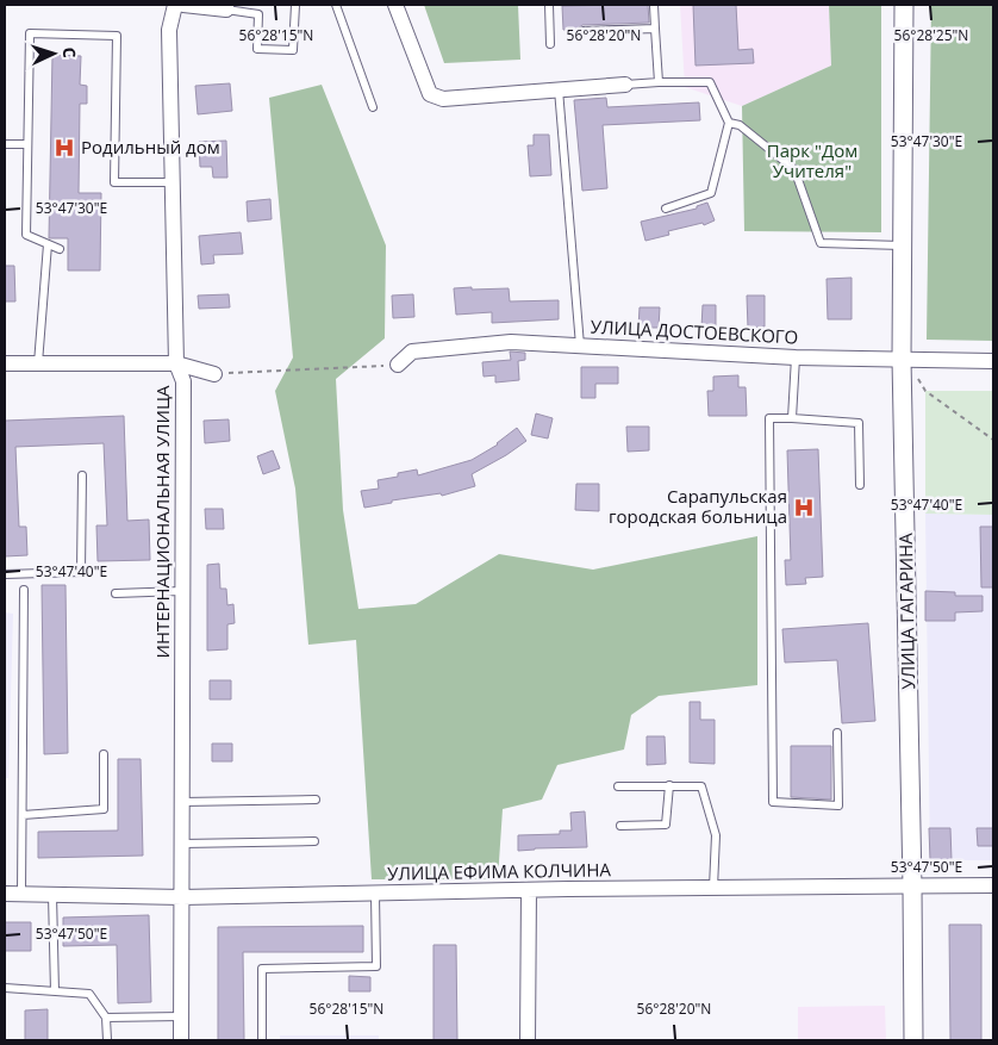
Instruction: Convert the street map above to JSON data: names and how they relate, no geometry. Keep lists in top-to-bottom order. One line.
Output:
{"streets":{"street":["УЛИЦА ДОСТОЕВСКОГО","ИНТЕРНАЦИОНАЛЬНАЯ УЛИЦА","УЛИЦА ГАГАРИНА","УЛИЦА ЕФИМА КОЛЧИНА"]},"crossings":[["УЛИЦА ДОСТОЕВСКОГО","УЛИЦА ГАГАРИНА"],["ИНТЕРНАЦИОНАЛЬНАЯ УЛИЦА","УЛИЦА ЕФИМА КОЛЧИНА"],["УЛИЦА ГАГАРИНА","УЛИЦА ЕФИМА КОЛЧИНА"]],"parks":["Парк \"Дом Учителя\""],"places":{"hospital":["Родильный дом","Сарапульская городская больница"]},"north":"right","coordinates":["56°28'15\"N","56°28'20\"N","56°28'25\"N","53°47'30\"E","53°47'40\"E","53°47'50\"E"]}
